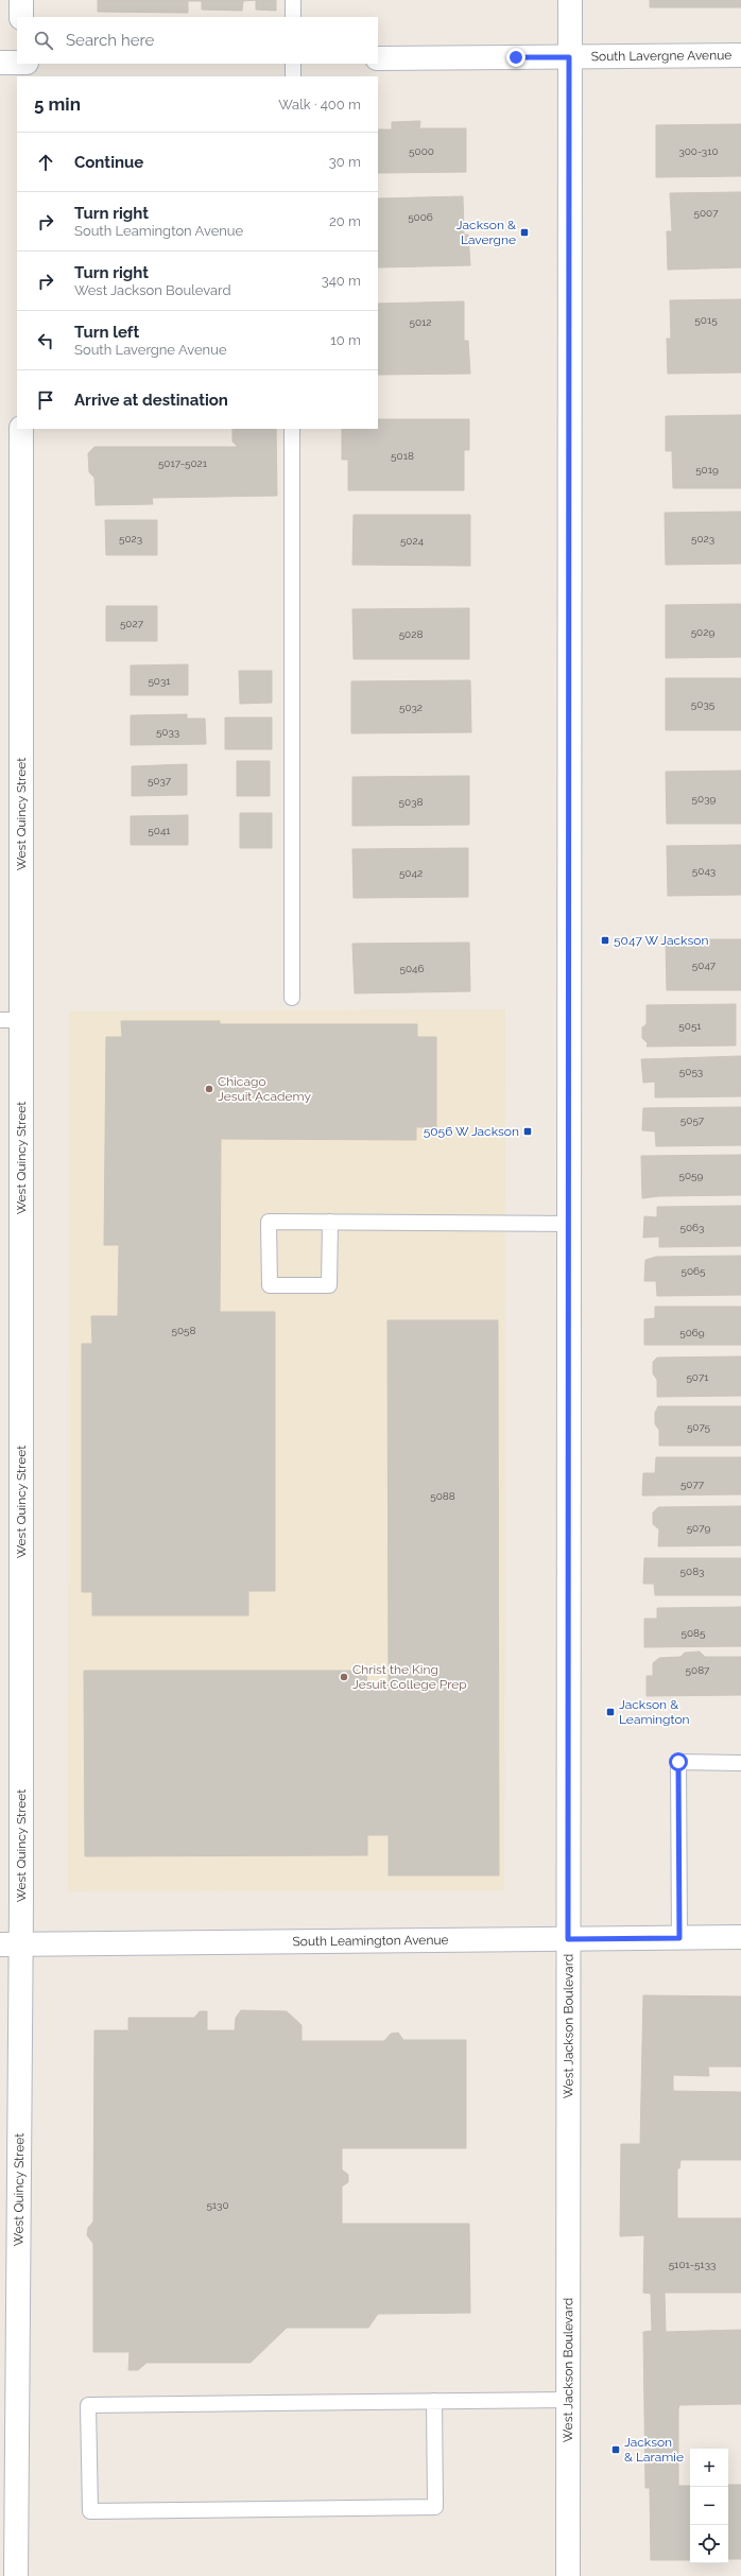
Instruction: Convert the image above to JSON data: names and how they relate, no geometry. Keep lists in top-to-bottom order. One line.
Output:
{"streets":{"street":["South Lavergne Avenue","West Quincy Street","South Leamington Avenue","West Jackson Boulevard"]},"crossings":[["South Lavergne Avenue","West Jackson Boulevard"],["West Quincy Street","South Leamington Avenue"],["South Leamington Avenue","West Jackson Boulevard"]],"places":{"transit":["Jackson & Lavergne","5047 W Jackson","5056 W Jackson","Jackson & Leamington","Jackson & Laramie"],"other":["Chicago Jesuit Academy","Christ the King Jesuit College Prep"]},"house_numbers":["5000","300-310","5007","5006","5015","5012","5018","5017-5021","5019","5023","5023","5024","5027","5029","5028","5031","5035","5032","5033","5037","5039","5038","5041","5043","5042","5047","5046","5051","5053","5057","5059","5063","5065","5058","5069","5071","5075","5077","5088","5079","5083","5085","5087","5130","5101-5133"],"page":{"search":"Search here","heading":["5 min","Walk · 400 m"],"list":[["Continue","30 m"],["Turn right","South Leamington Avenue","20 m"],["Turn right","West Jackson Boulevard","340 m"],["Turn left","South Lavergne Avenue","10 m"],"Arrive at destination"],"map_buttons":["+","−"]}}
